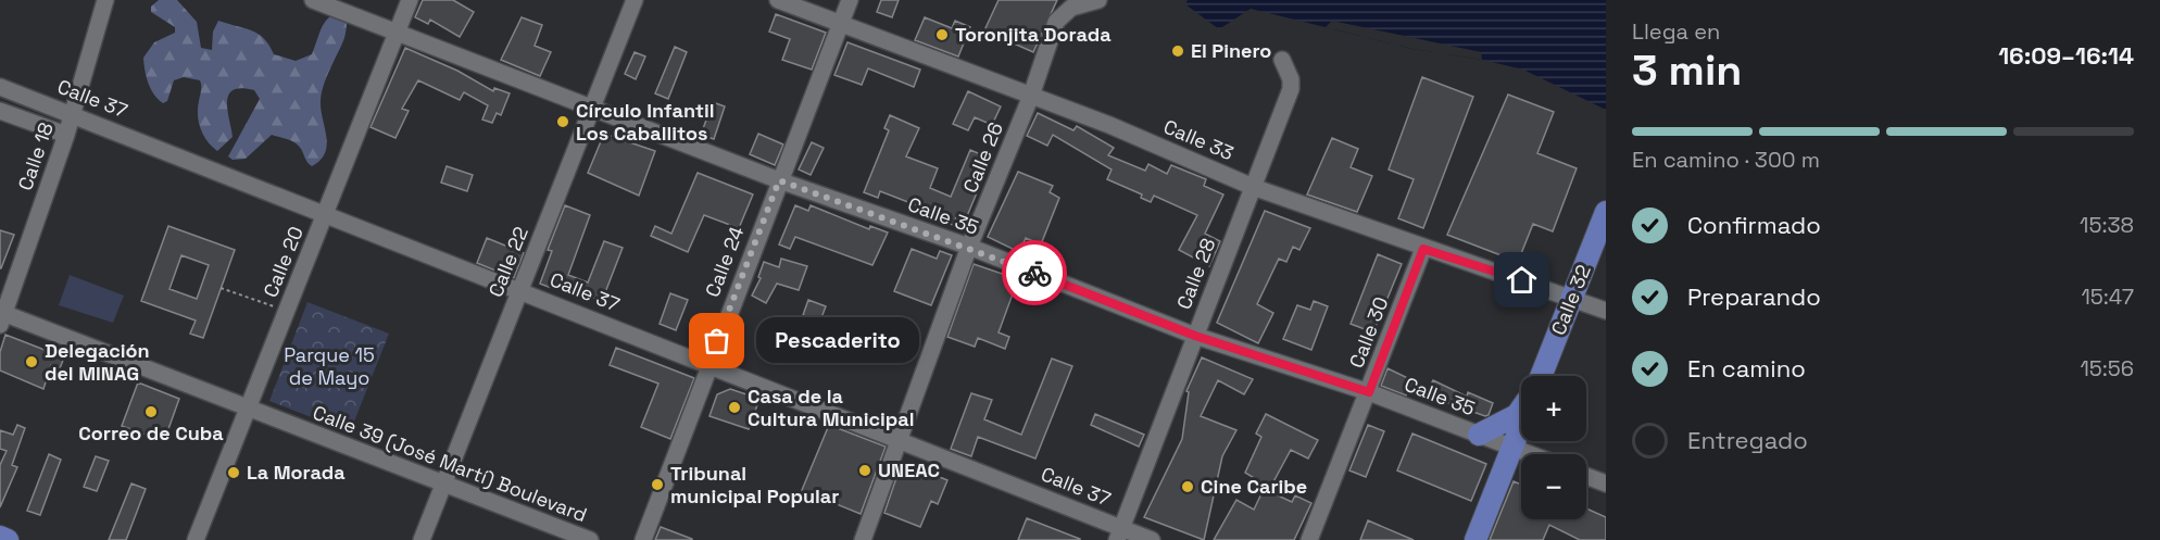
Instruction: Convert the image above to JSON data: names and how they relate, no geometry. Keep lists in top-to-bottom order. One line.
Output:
{"streets":{"main road":["Calle 32"],"street":["Calle 37","Calle 33","Calle 18","Calle 26","Calle 35","Calle 20","Calle 22","Calle 24","Calle 28","Calle 30","Calle 39 (José Martí) Boulevard"]},"crossings":[["Calle 37","Calle 18"],["Calle 37","Calle 26"],["Calle 37","Calle 20"],["Calle 37","Calle 22"],["Calle 37","Calle 24"],["Calle 37","Calle 28"],["Calle 33","Calle 26"],["Calle 33","Calle 24"],["Calle 33","Calle 28"],["Calle 33","Calle 32"],["Calle 33","Calle 30"],["Calle 18","Calle 39 (José Martí) Boulevard"],["Calle 26","Calle 35"],["Calle 35","Calle 20"],["Calle 35","Calle 22"],["Calle 35","Calle 24"],["Calle 35","Calle 28"],["Calle 35","Calle 32"],["Calle 35","Calle 30"],["Calle 20","Calle 39 (José Martí) Boulevard"],["Calle 22","Calle 39 (José Martí) Boulevard"]],"parks":["Parque 15 de Mayo"],"places":["Toronjita Dorada","El Pinero","Círculo Infantil Los Caballitos","Pescaderito","Delegación del MINAG","Casa de la Cultura Municipal","Correo de Cuba","UNEAC","La Morada","Tribunal municipal Popular","Cine Caribe"],"page":{"heading":["3 min","Llega en","16:09–16:14"],"bar":"En camino · 300 m","list":[["Confirmado","15:38"],["Preparando","15:47"],["En camino","15:56"],"Entregado"],"bubble":"Pescaderito","map_buttons":["+","−"]}}
